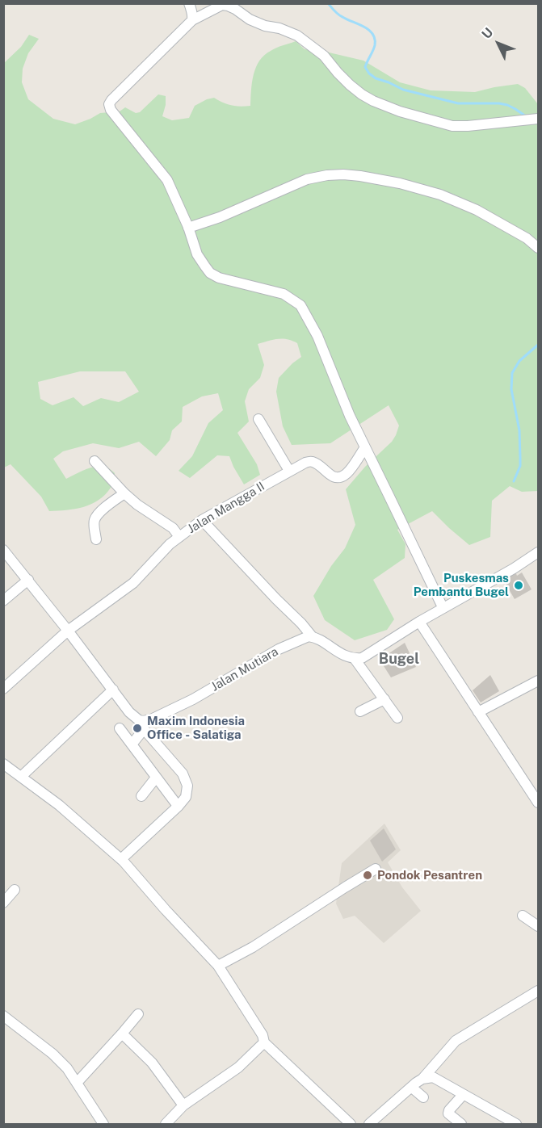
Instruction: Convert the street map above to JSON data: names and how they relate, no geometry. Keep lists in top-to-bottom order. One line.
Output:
{"streets":{"street":["Jalan Mangga II","Jalan Mutiara"]},"districts":["Bugel"],"places":["Puskesmas Pembantu Bugel","Maxim Indonesia Office - Salatiga","Pondok Pesantren"],"north":"top left"}
